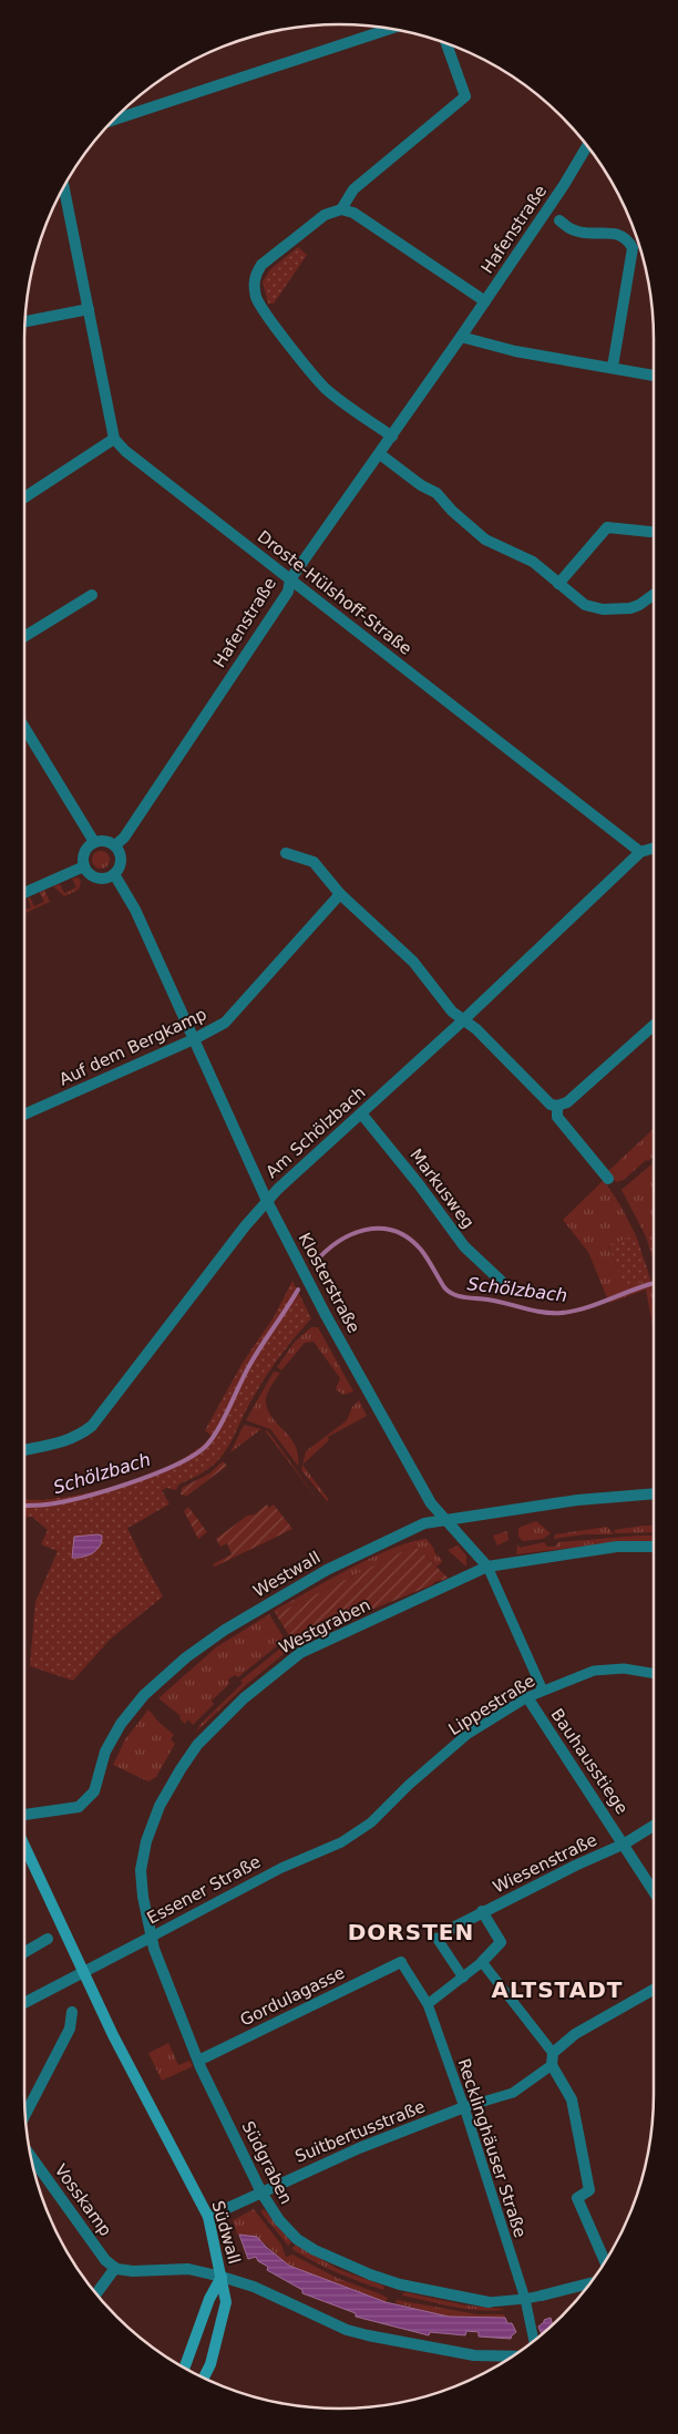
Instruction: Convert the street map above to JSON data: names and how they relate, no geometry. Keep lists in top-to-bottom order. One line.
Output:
{"streets":{"main road":["Südwall"],"street":["Hafenstraße","Droste-Hülshoff-Straße","Auf dem Bergkamp","Am Schölzbach","Markusweg","Klosterstraße","Westwall","Westgraben","Lippestraße","Bauhausstiege","Wiesenstraße","Essener Straße","Gordulagasse","Suitbertusstraße","Recklinghäuser Straße","Südgraben","Vosskamp"]},"crossings":[["Hafenstraße","Droste-Hülshoff-Straße"],["Hafenstraße","Klosterstraße"],["Droste-Hülshoff-Straße","Am Schölzbach"],["Auf dem Bergkamp","Klosterstraße"],["Am Schölzbach","Markusweg"],["Am Schölzbach","Klosterstraße"],["Klosterstraße","Westwall"],["Klosterstraße","Westgraben"],["Klosterstraße","Lippestraße"],["Westgraben","Essener Straße"],["Westgraben","Südgraben"],["Lippestraße","Bauhausstiege"],["Lippestraße","Essener Straße"],["Bauhausstiege","Wiesenstraße"],["Essener Straße","Südgraben"],["Essener Straße","Südwall"],["Gordulagasse","Recklinghäuser Straße"],["Gordulagasse","Südgraben"],["Suitbertusstraße","Recklinghäuser Straße"],["Suitbertusstraße","Südgraben"],["Suitbertusstraße","Südwall"],["Recklinghäuser Straße","Südgraben"]],"districts":["DORSTEN","ALTSTADT"],"water":["Schölzbach"]}
